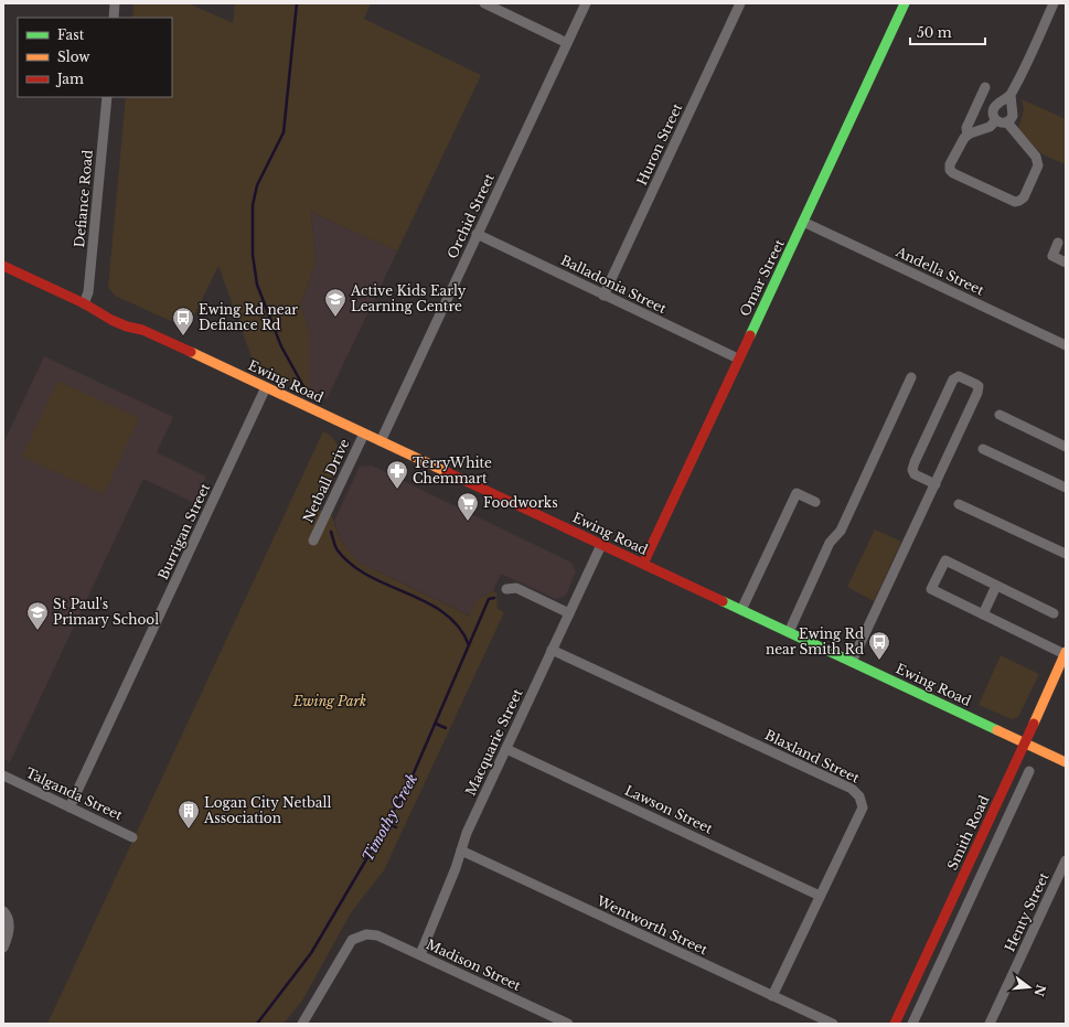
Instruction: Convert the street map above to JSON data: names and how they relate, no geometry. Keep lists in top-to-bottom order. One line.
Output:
{"streets":{"main road":["Omar Street","Ewing Road","Smith Road"],"street":["Huron Street","Defiance Road","Orchid Street","Andella Street","Balladonia Street","Netball Drive","Burrigan Street","Macquarie Street","Blaxland Street","Talganda Street","Lawson Street","Henty Street","Wentworth Street","Madison Street"]},"crossings":[["Huron Street","Balladonia Street"],["Defiance Road","Ewing Road"],["Orchid Street","Balladonia Street"],["Orchid Street","Ewing Road"],["Andella Street","Omar Street"],["Omar Street","Balladonia Street"],["Omar Street","Ewing Road"],["Ewing Road","Netball Drive"],["Ewing Road","Burrigan Street"],["Ewing Road","Macquarie Street"],["Ewing Road","Smith Road"],["Burrigan Street","Talganda Street"],["Macquarie Street","Blaxland Street"],["Macquarie Street","Lawson Street"],["Macquarie Street","Wentworth Street"],["Macquarie Street","Madison Street"],["Blaxland Street","Lawson Street"],["Blaxland Street","Wentworth Street"]],"water":["Timothy Creek"],"parks":["Ewing Park"],"places":{"school or university":["Active Kids Early Learning Centre","St Paul's Primary School"],"bus stop":["Ewing Rd near Defiance Rd","Ewing Rd near Smith Rd"],"pharmacy":["TerryWhite Chemmart"],"supermarket":["Foodworks"],"building":["Logan City Netball Association"]},"legend":["Fast","Slow","Jam"],"scale_bar":"50 m","north":"right"}
